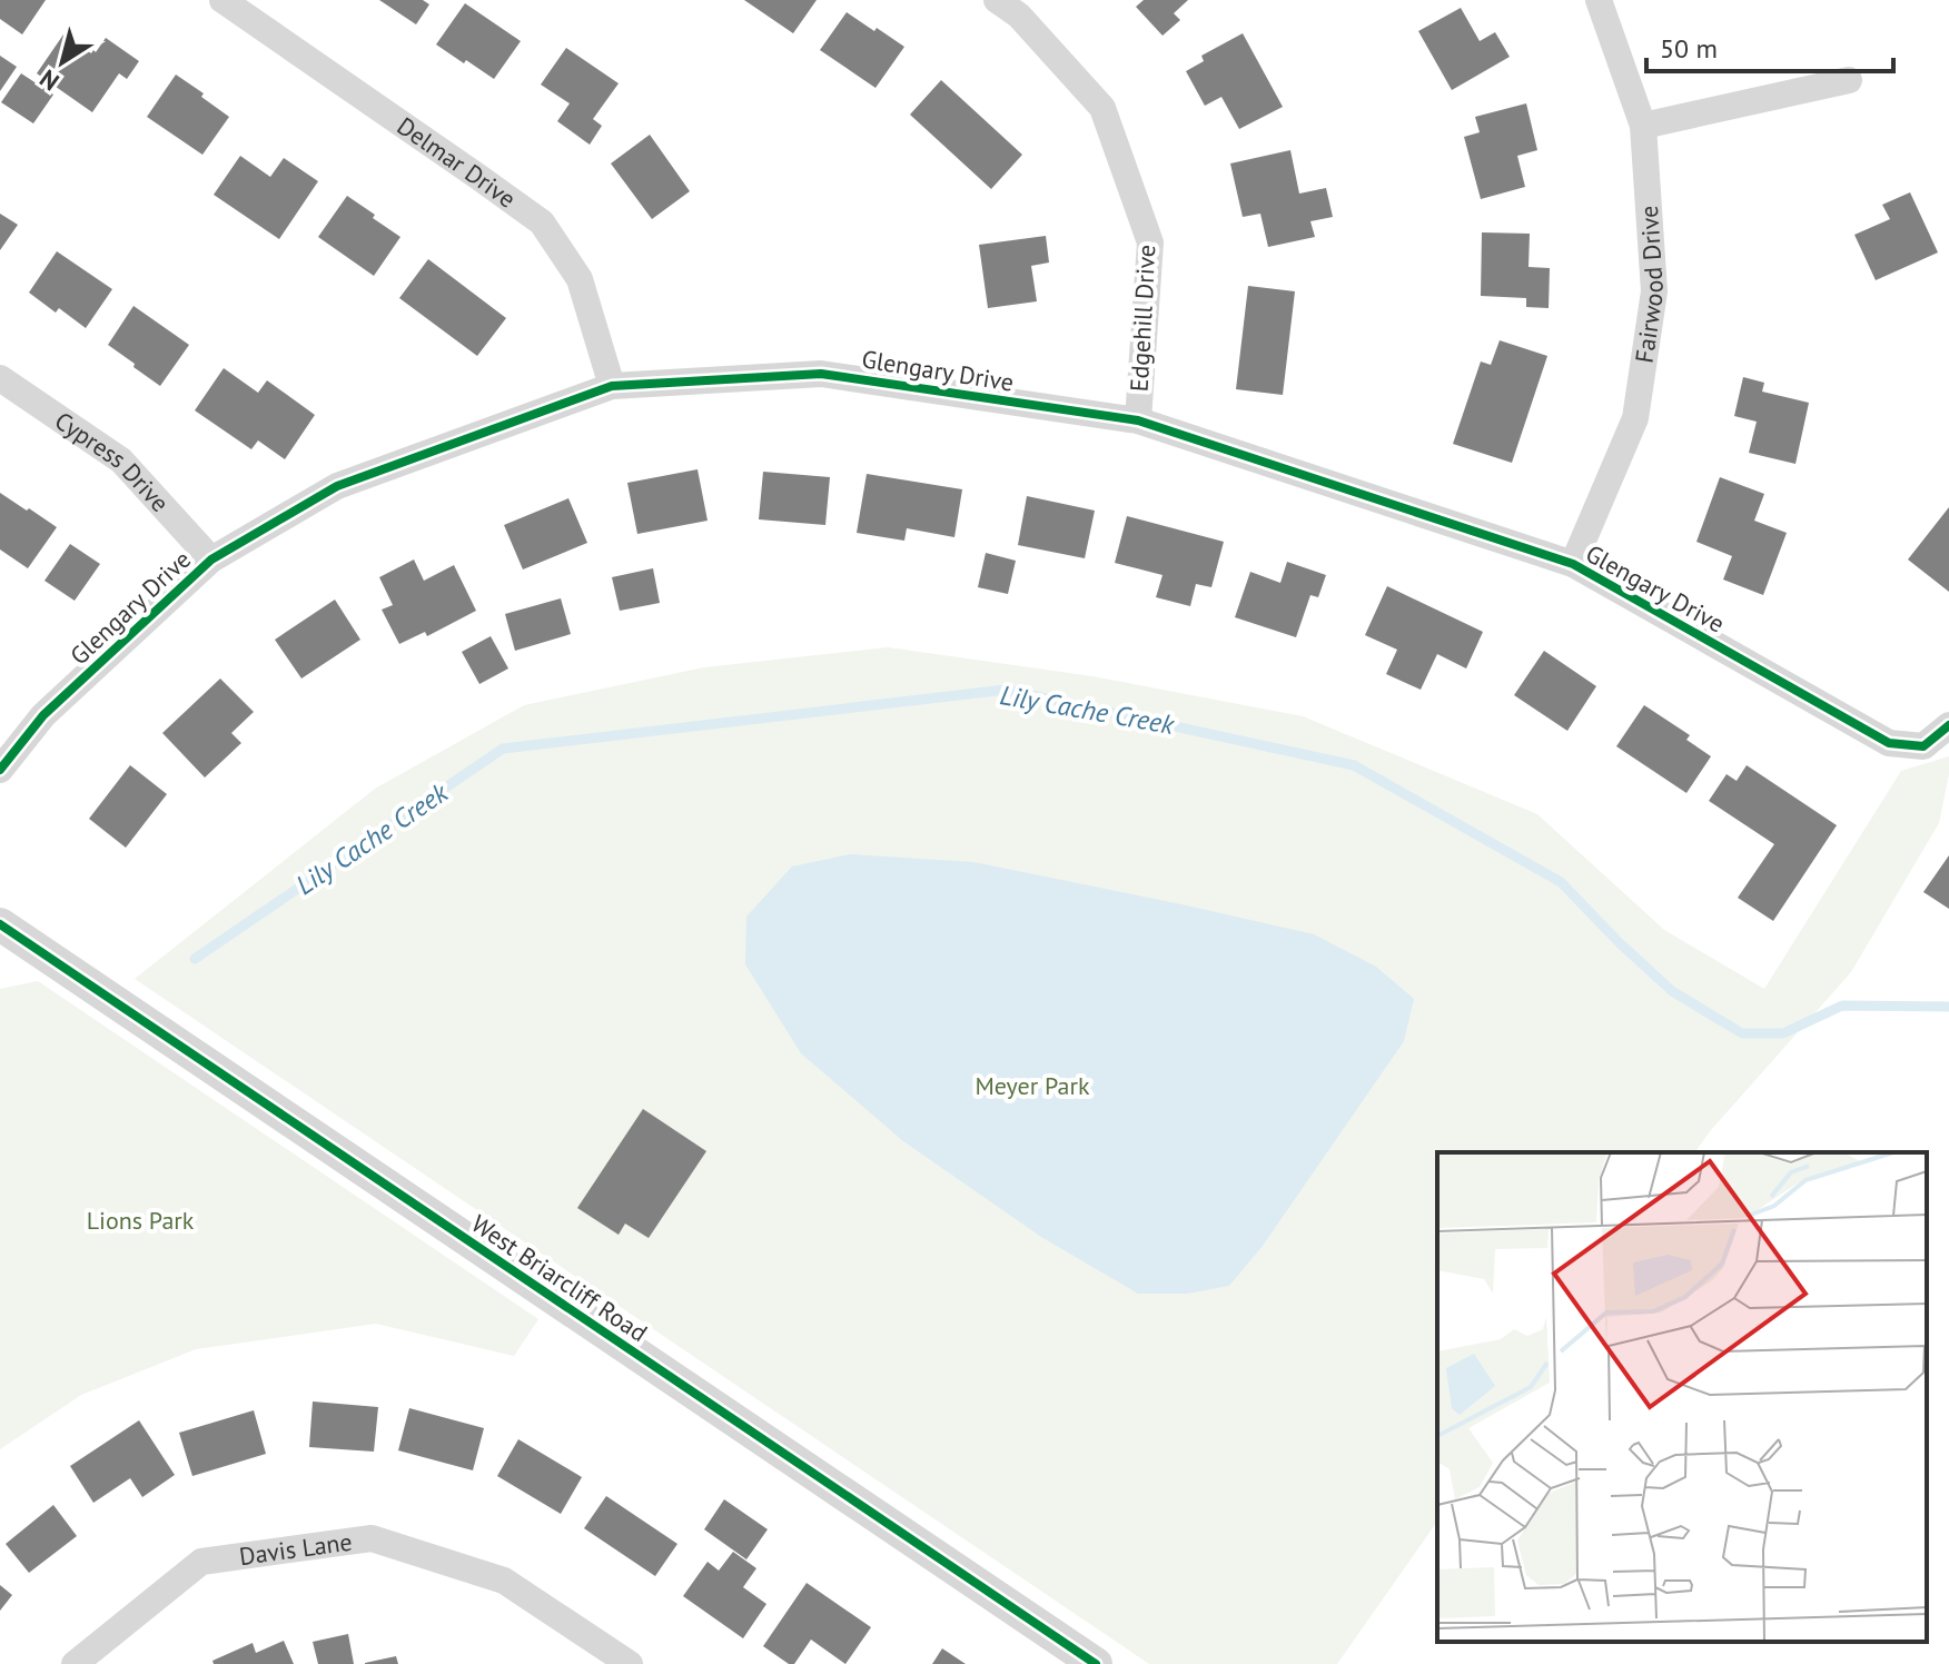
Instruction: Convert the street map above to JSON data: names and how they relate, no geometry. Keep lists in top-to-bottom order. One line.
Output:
{"streets":{"street":["Delmar Drive","Fairwood Drive","Edgehill Drive","Glengary Drive","Cypress Drive","West Briarcliff Road","Davis Lane"]},"crossings":[["Delmar Drive","Glengary Drive"],["Fairwood Drive","Glengary Drive"],["Edgehill Drive","Glengary Drive"],["Glengary Drive","Cypress Drive"]],"water":["Lily Cache Creek"],"parks":["Meyer Park","Lions Park"],"scale_bar":"50 m","north":"bottom left"}
